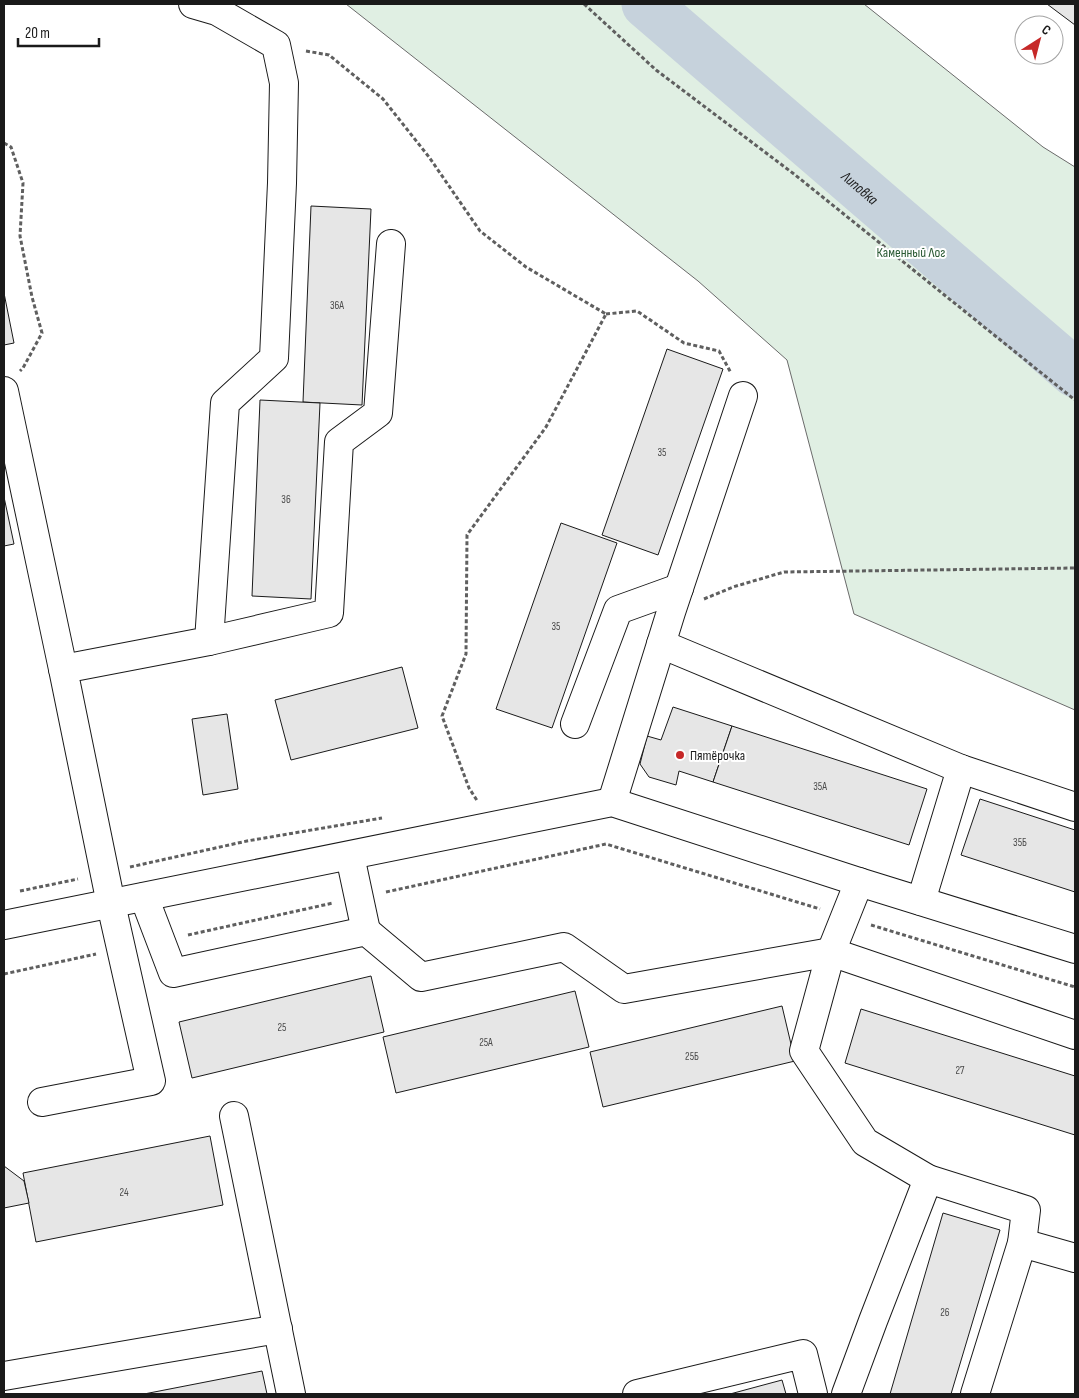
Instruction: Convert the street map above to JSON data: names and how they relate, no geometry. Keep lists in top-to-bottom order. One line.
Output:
{"water":["Липовка"],"parks":["Каменный Лог"],"places":["Пятёрочка"],"house_numbers":["36А","35","36","35","35А","35Б","25","25А","25Б","27","24","26"],"scale_bar":"20 m","north":"top right"}
